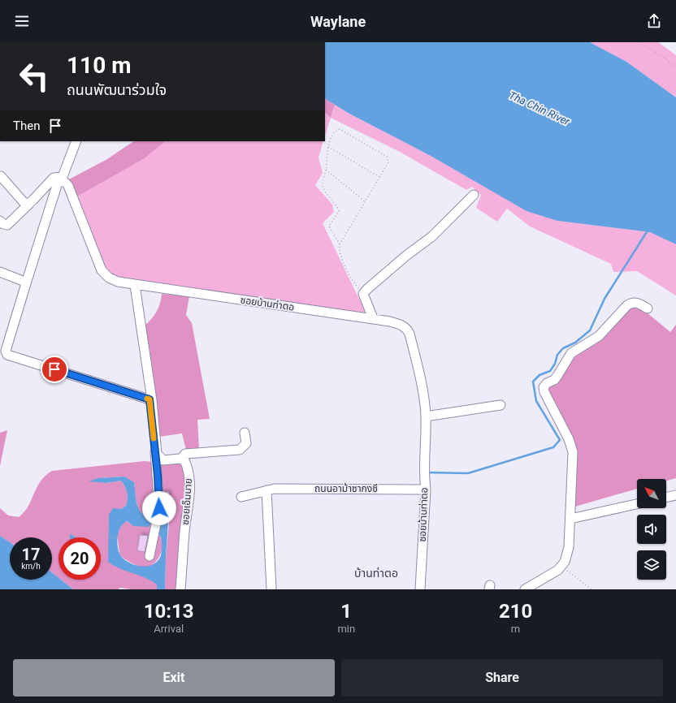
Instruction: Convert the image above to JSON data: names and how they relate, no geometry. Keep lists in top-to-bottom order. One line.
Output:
{"streets":{"street":["ซอยบ้านท่าตอ","ถนนอาม้าซากงซี","ซอยเอ็มนาย"]},"crossings":[["ซอยบ้านท่าตอ","ถนนอาม้าซากงซี"]],"districts":["บ้านท่าตอ"],"water":["Tha Chin River"],"north":"top left","page":{"header":"Waylane","turn":["110 m","ถนนพัฒนาร่วมใจ"],"then":"Then","speed":"17 km/h","limit":"20","eta":["10:13","Arrival","1","min","210","m"],"buttons":["Exit","Share"]}}
